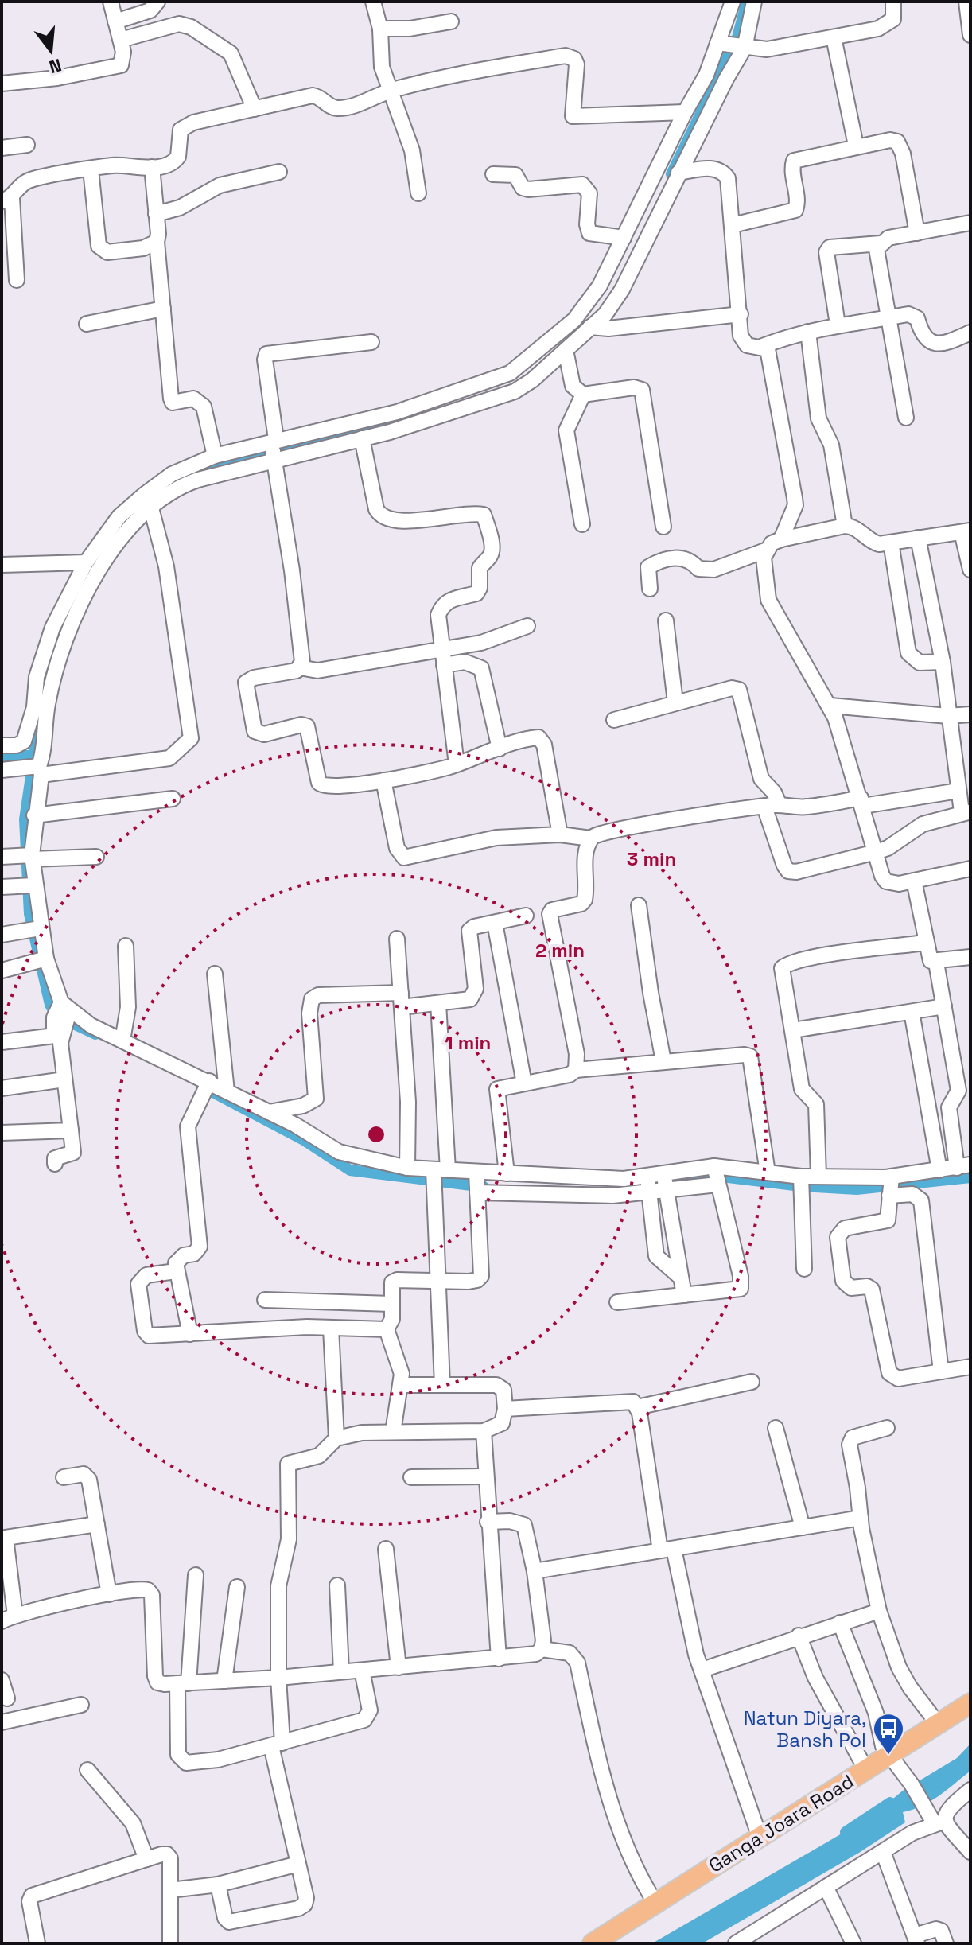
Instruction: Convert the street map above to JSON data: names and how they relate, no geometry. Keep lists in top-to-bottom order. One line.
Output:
{"streets":{"main road":["Ganga Joara Road"]},"places":{"bus stop":["Natun Diyara, Bansh Pol"]},"north":"bottom","rings":["3 min","2 min","1 min"]}
